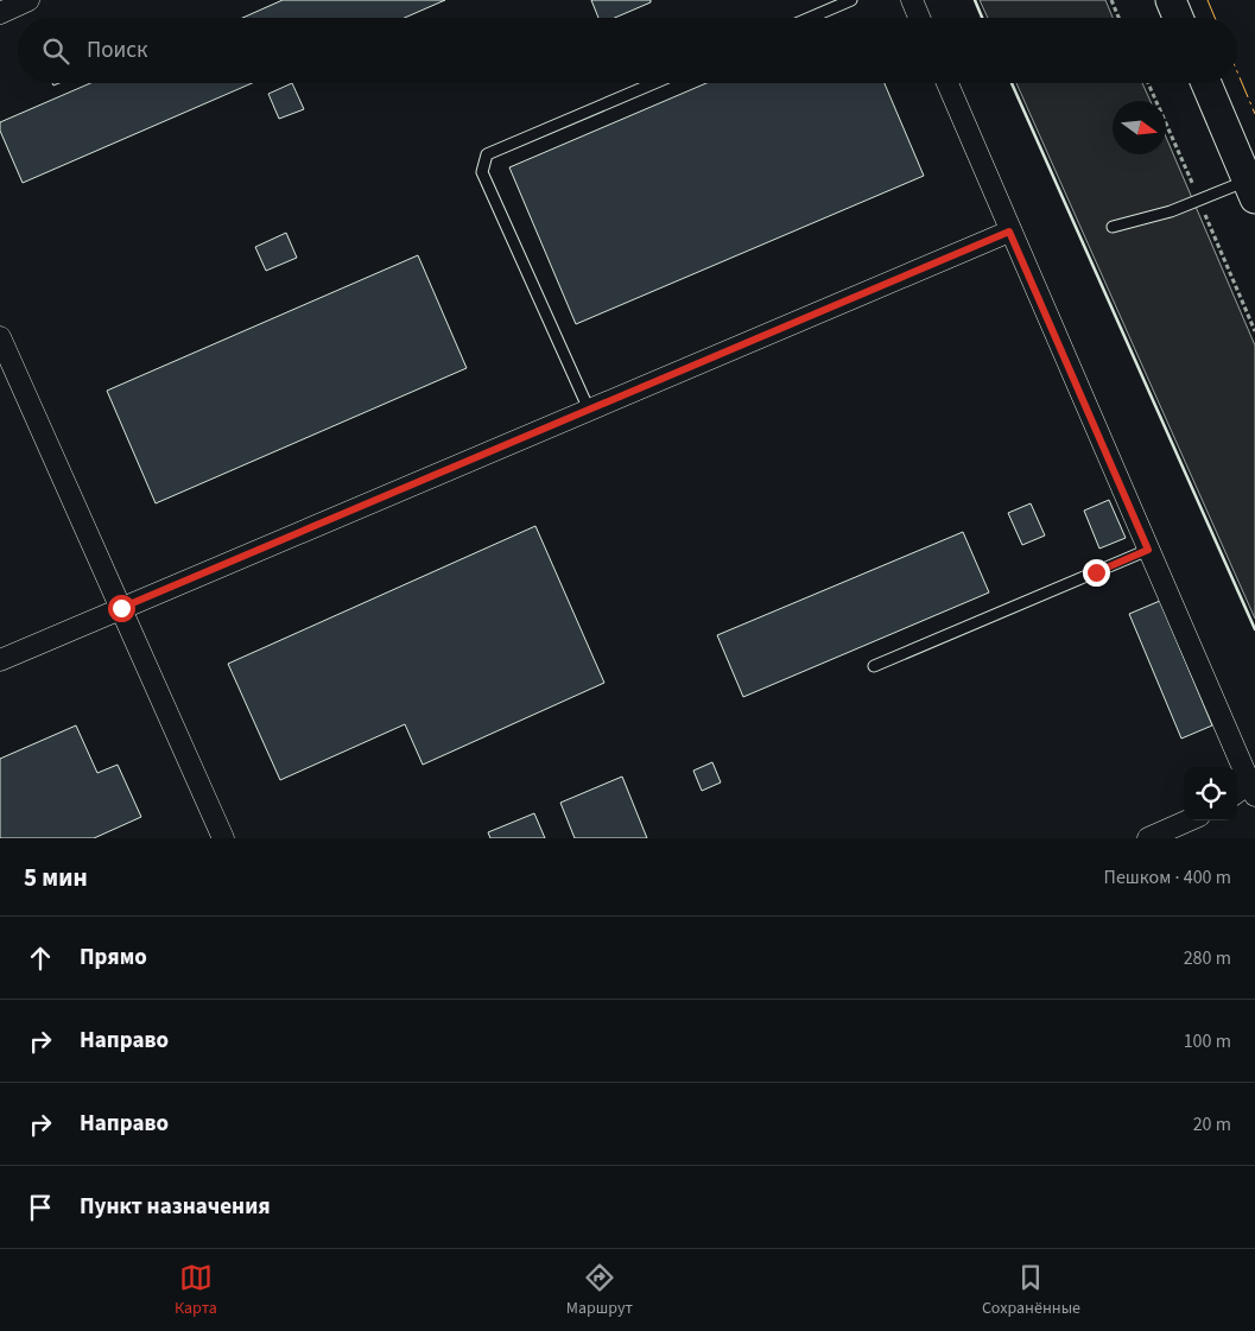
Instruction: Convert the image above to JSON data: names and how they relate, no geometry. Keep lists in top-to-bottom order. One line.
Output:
{"north":"right","page":{"search":"Поиск","heading":["5 мин","Пешком · 400 m"],"list":[["Прямо","280 m"],["Направо","100 m"],["Направо","20 m"],"Пункт назначения"],"nav":["Карта","Маршрут","Сохранённые"]}}
